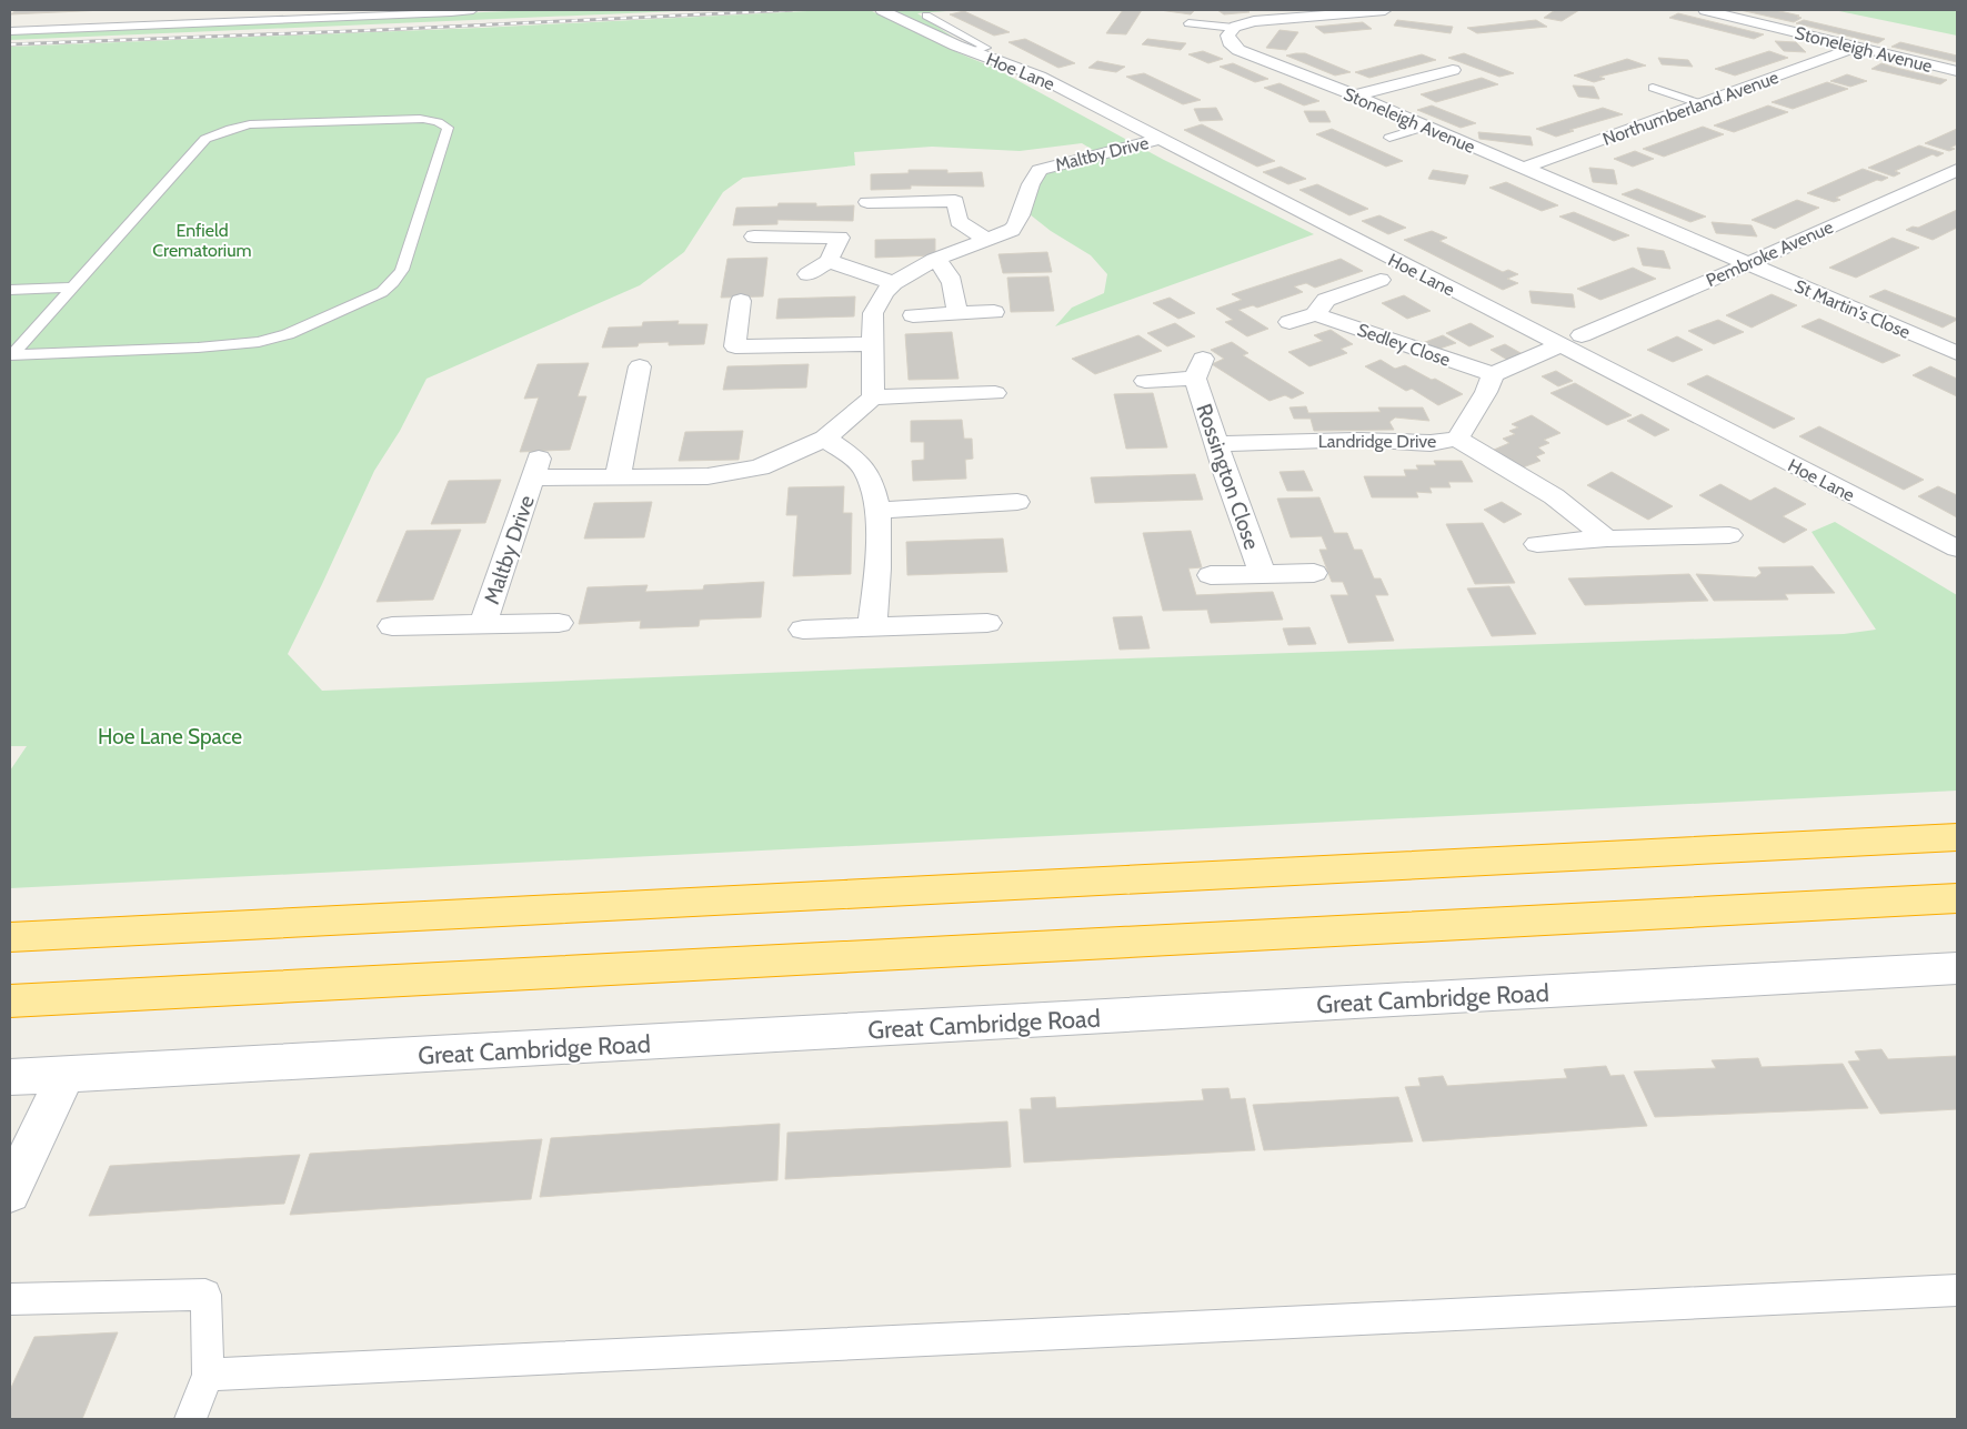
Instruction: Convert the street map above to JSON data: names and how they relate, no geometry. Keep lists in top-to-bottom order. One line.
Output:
{"streets":{"street":["Stoneleigh Avenue","Hoe Lane","Northumberland Avenue","Maltby Drive","Pembroke Avenue","St Martin's Close","Sedley Close","Landridge Drive","Rossington Close","Great Cambridge Road"]},"crossings":[["Stoneleigh Avenue","Northumberland Avenue"],["Stoneleigh Avenue","Pembroke Avenue"],["Stoneleigh Avenue","St Martin's Close"],["Hoe Lane","Maltby Drive"],["Hoe Lane","Pembroke Avenue"],["Pembroke Avenue","St Martin's Close"],["Sedley Close","Landridge Drive"],["Landridge Drive","Rossington Close"]],"parks":["Enfield Crematorium","Hoe Lane Space"]}
